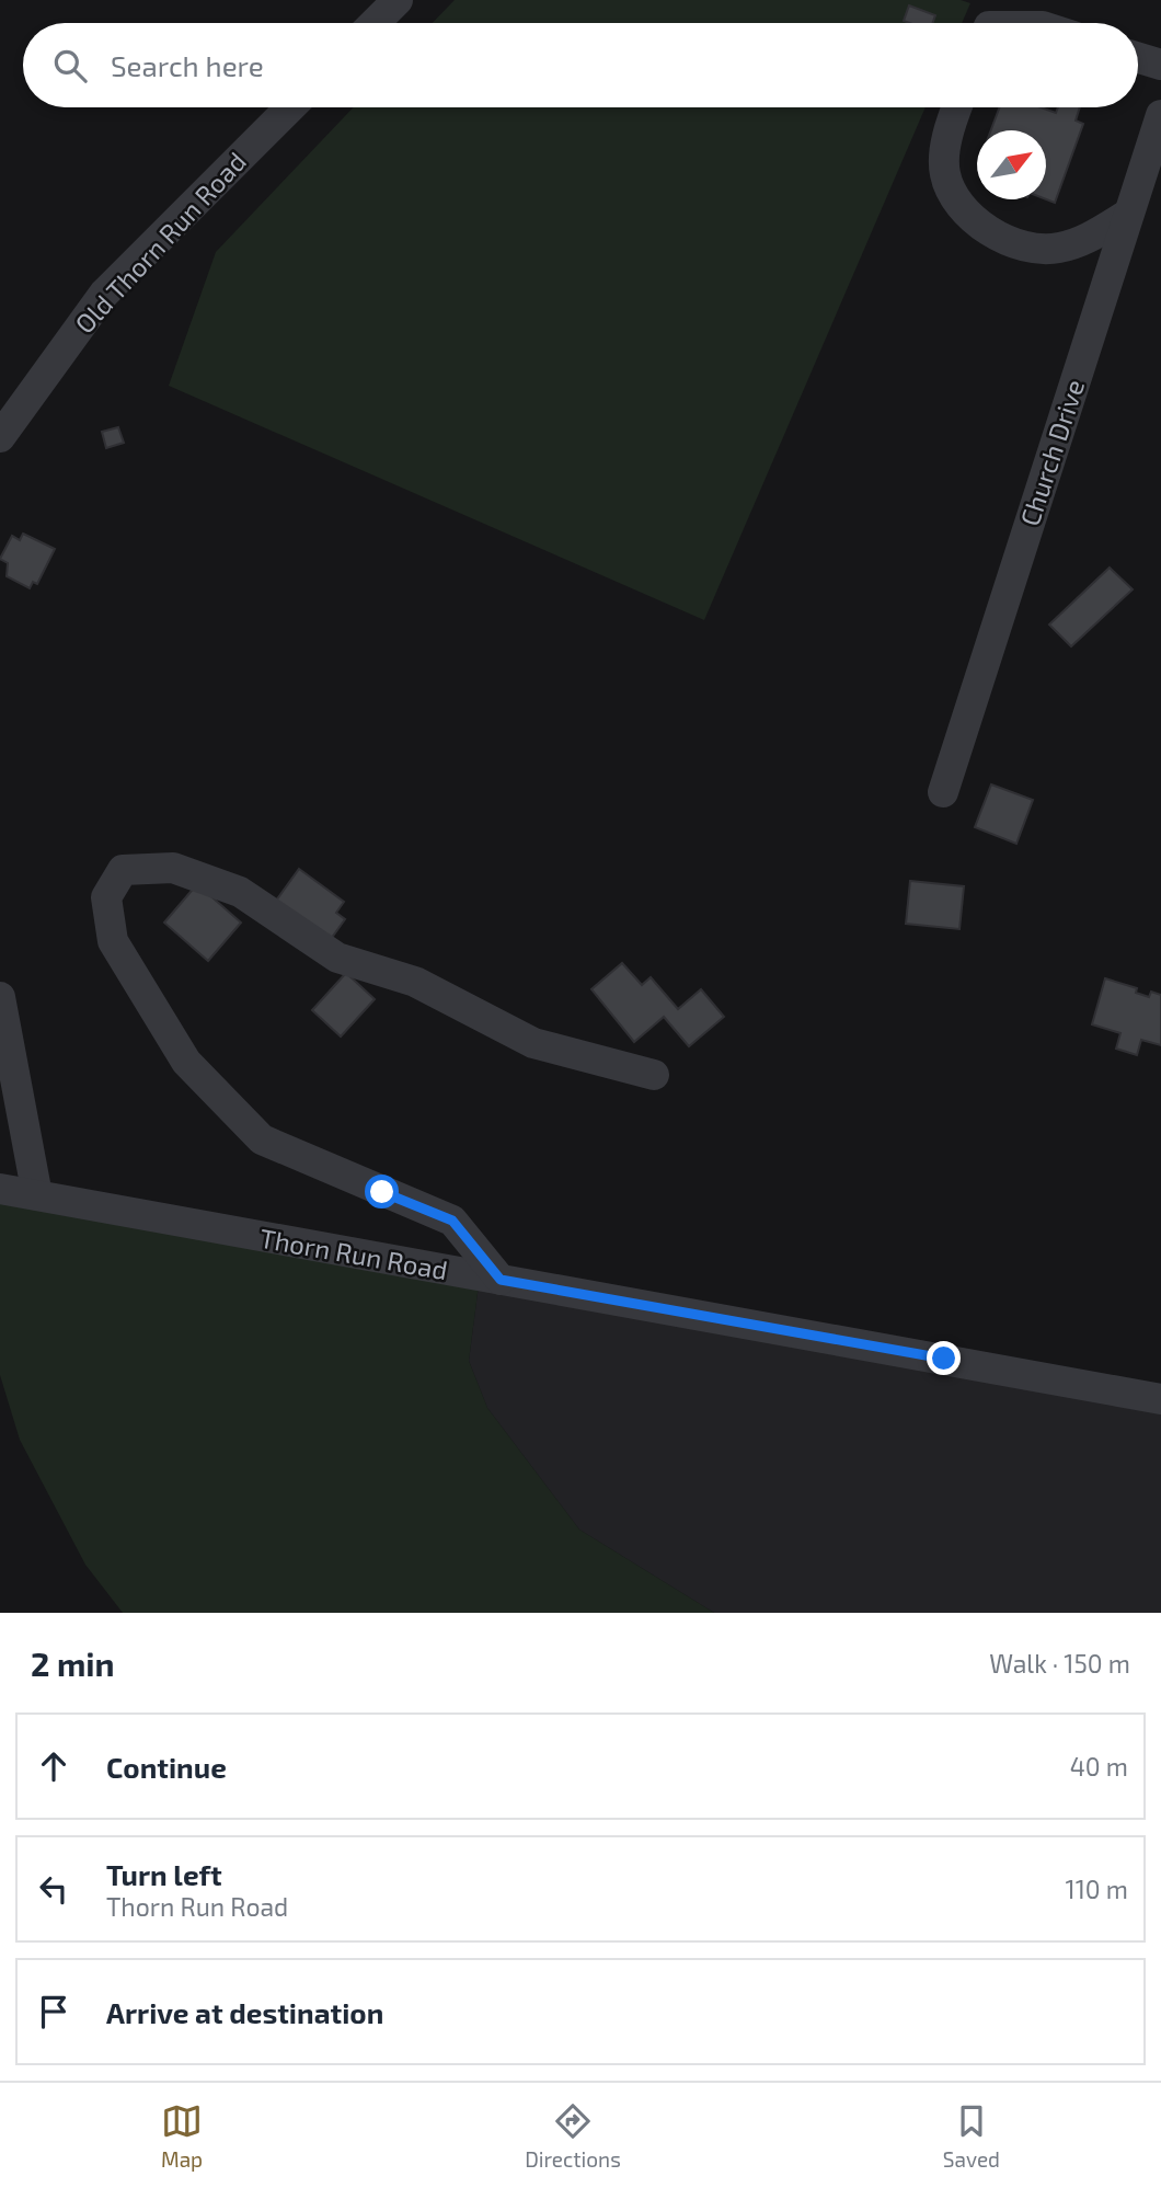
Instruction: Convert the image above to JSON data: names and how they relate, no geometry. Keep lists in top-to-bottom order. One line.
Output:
{"streets":{"street":["Old Thorn Run Road","Church Drive","Thorn Run Road"]},"north":"top right","page":{"search":"Search here","heading":["2 min","Walk · 150 m"],"list":[["Continue","40 m"],["Turn left","Thorn Run Road","110 m"],"Arrive at destination"],"nav":["Map","Directions","Saved"]}}
